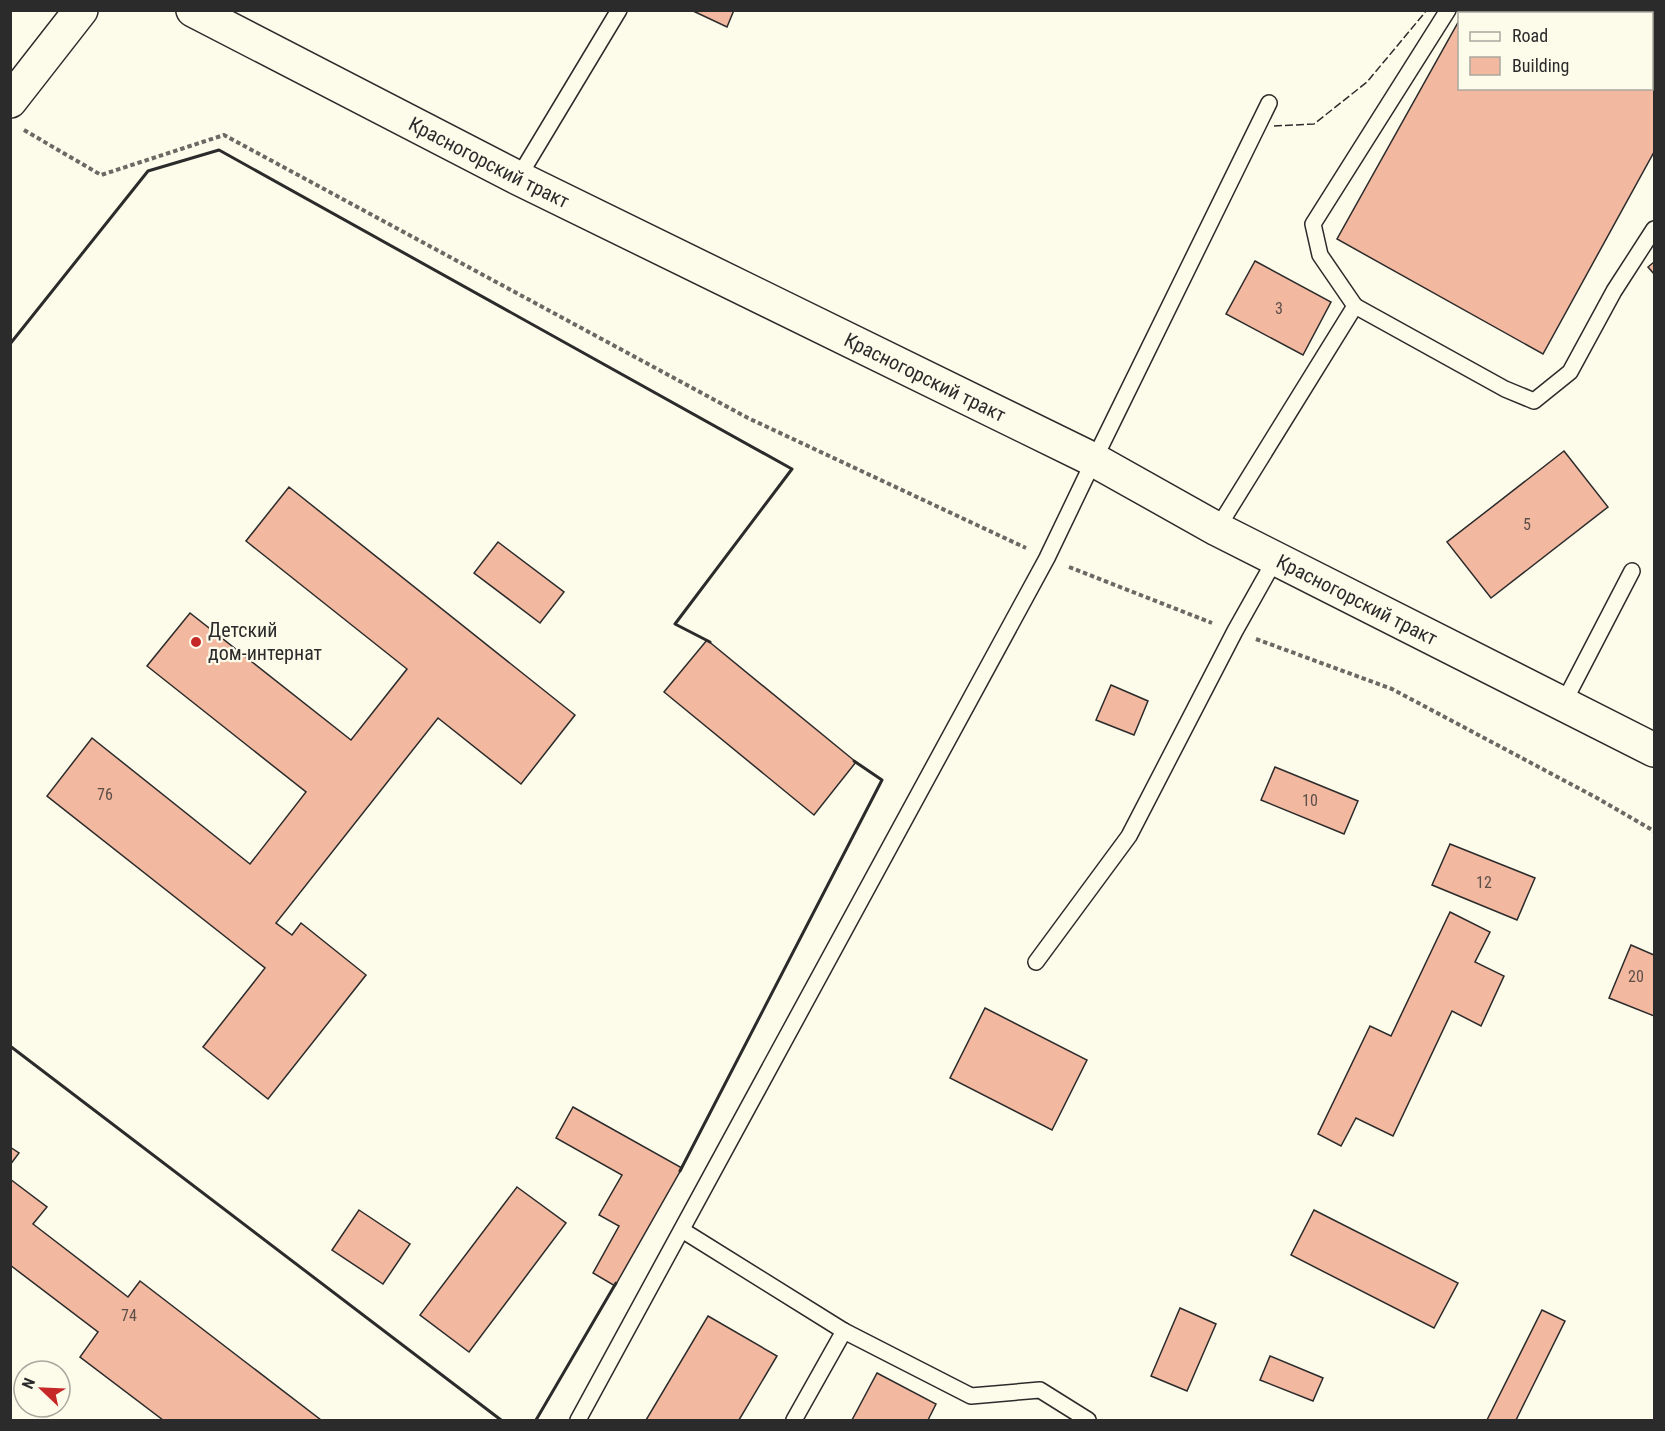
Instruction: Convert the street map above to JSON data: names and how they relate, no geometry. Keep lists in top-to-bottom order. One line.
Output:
{"streets":{"main road":["Красногорский тракт"]},"places":["Детский дом-интернат"],"house_numbers":["3","5","76","10","12","20","74"],"legend":["Road","Building"],"north":"top left"}
